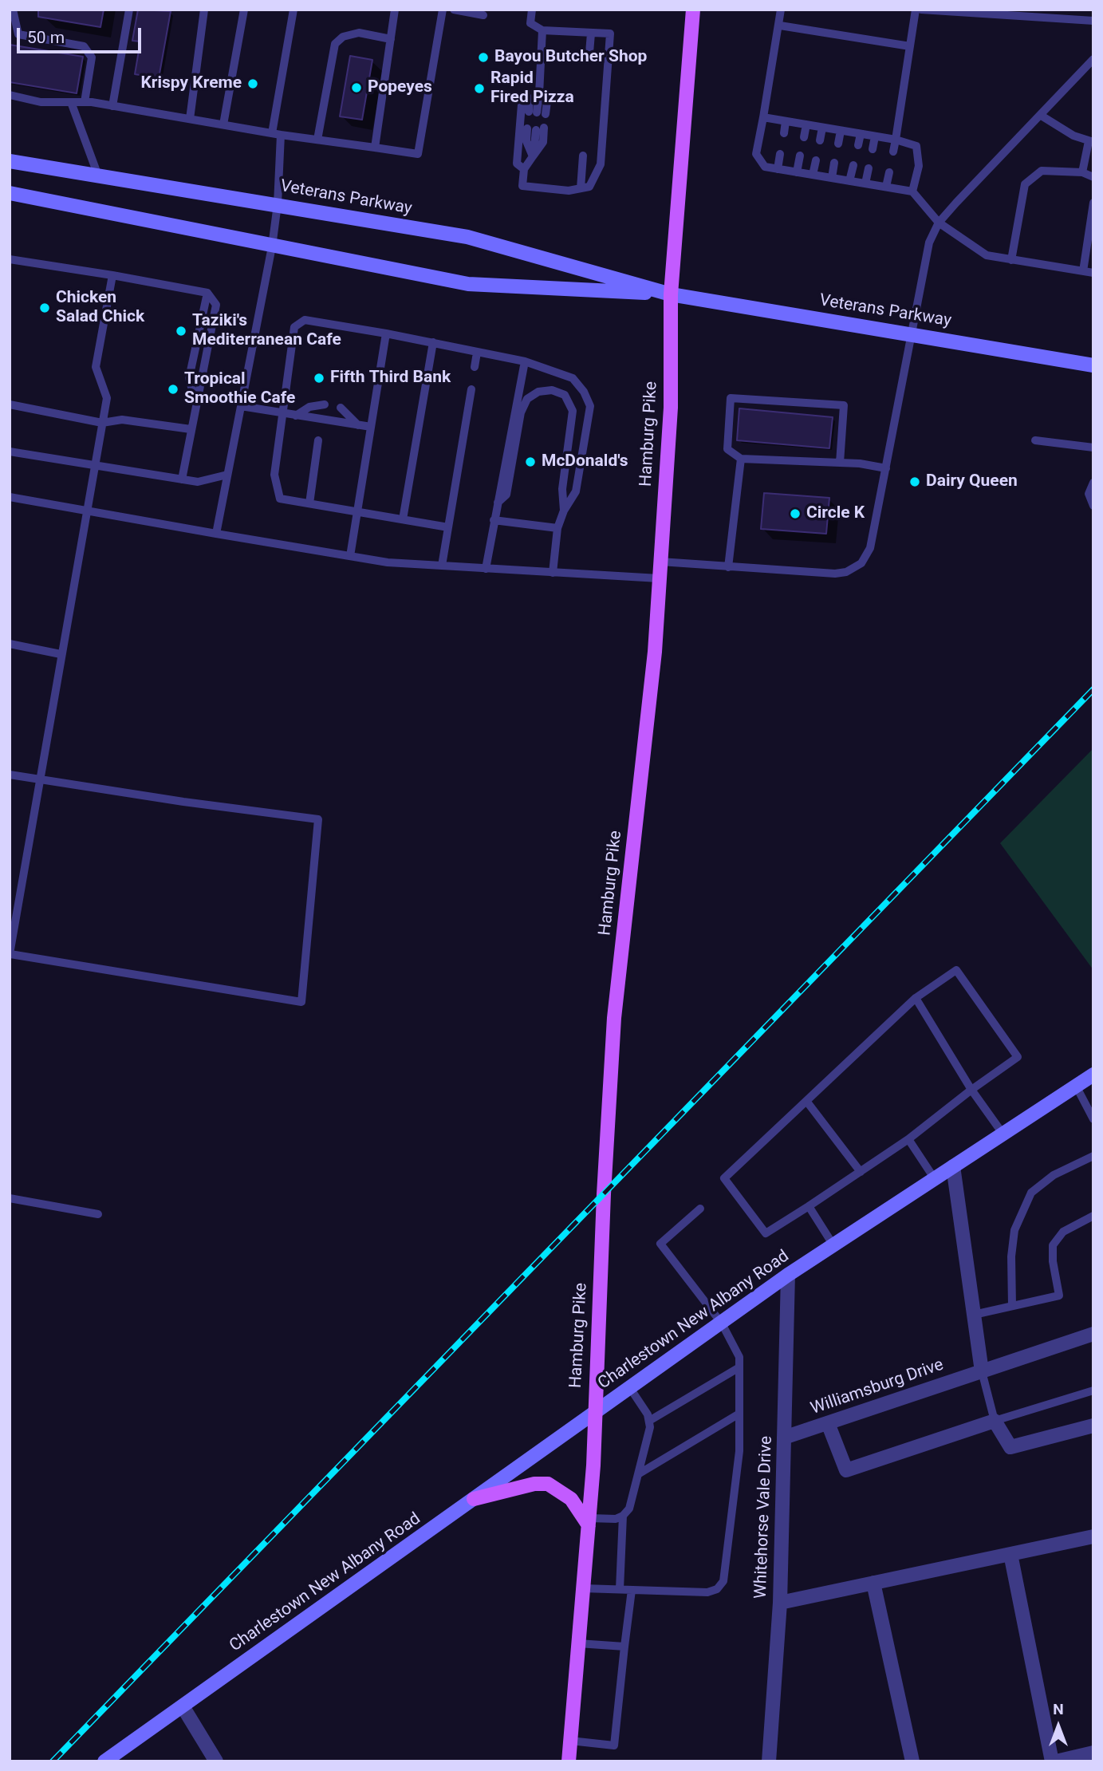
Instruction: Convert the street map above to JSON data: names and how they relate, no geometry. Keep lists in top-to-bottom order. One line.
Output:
{"streets":{"main road":["Veterans Parkway","Hamburg Pike","Charlestown New Albany Road"],"street":["Williamsburg Drive","Whitehorse Vale Drive"]},"crossings":[["Veterans Parkway","Hamburg Pike"],["Hamburg Pike","Charlestown New Albany Road"],["Charlestown New Albany Road","Whitehorse Vale Drive"],["Williamsburg Drive","Whitehorse Vale Drive"]],"places":["Bayou Butcher Shop","Krispy Kreme","Popeyes","Rapid Fired Pizza","Chicken Salad Chick","Taziki's Mediterranean Cafe","Fifth Third Bank","Tropical Smoothie Cafe","McDonald's","Dairy Queen","Circle K"],"scale_bar":"50 m","north":"top"}
